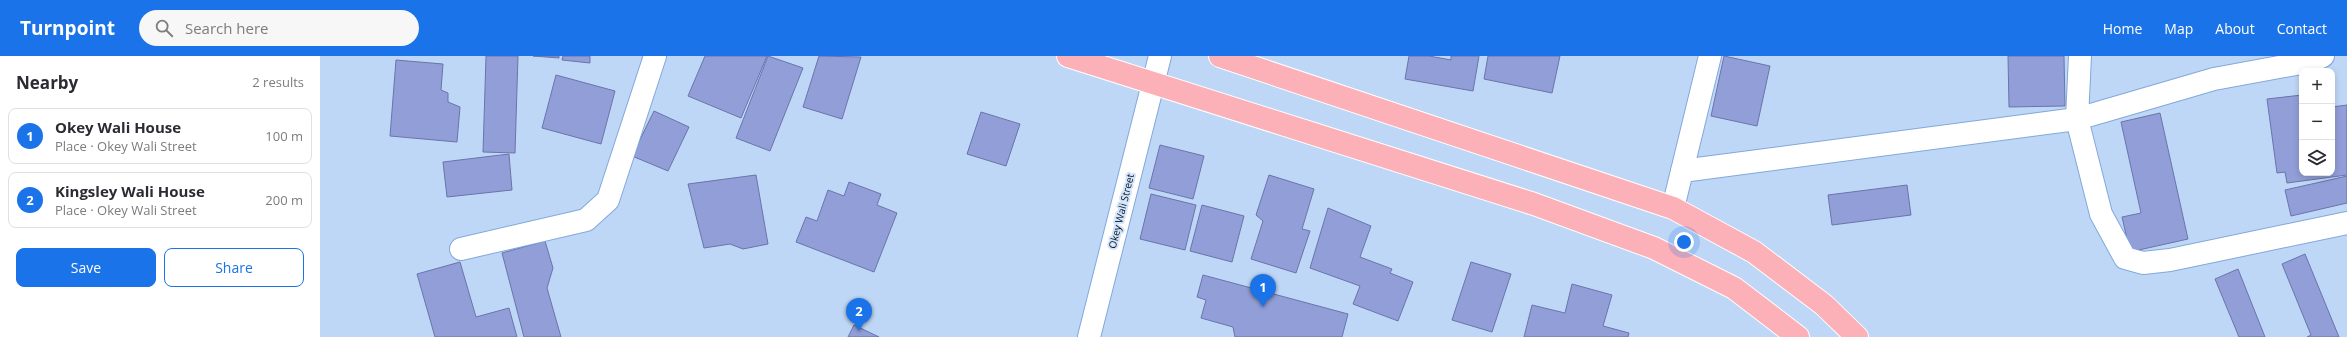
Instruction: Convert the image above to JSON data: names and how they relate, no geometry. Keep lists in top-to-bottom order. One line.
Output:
{"streets":{"street":["Okey Wali Street"]},"page":{"header":"Turnpoint","search":"Search here","nav":["Home","Map","About","Contact"],"heading":["Nearby","2 results"],"map_buttons":["+","−"],"list":[{"mark":"1","name":"Okey Wali House","note":"Place · Okey Wali Street","value":"100 m"},{"mark":"2","name":"Kingsley Wali House","note":"Place · Okey Wali Street","value":"200 m"}],"buttons":["Save","Share"],"pins":["1","2"]}}
